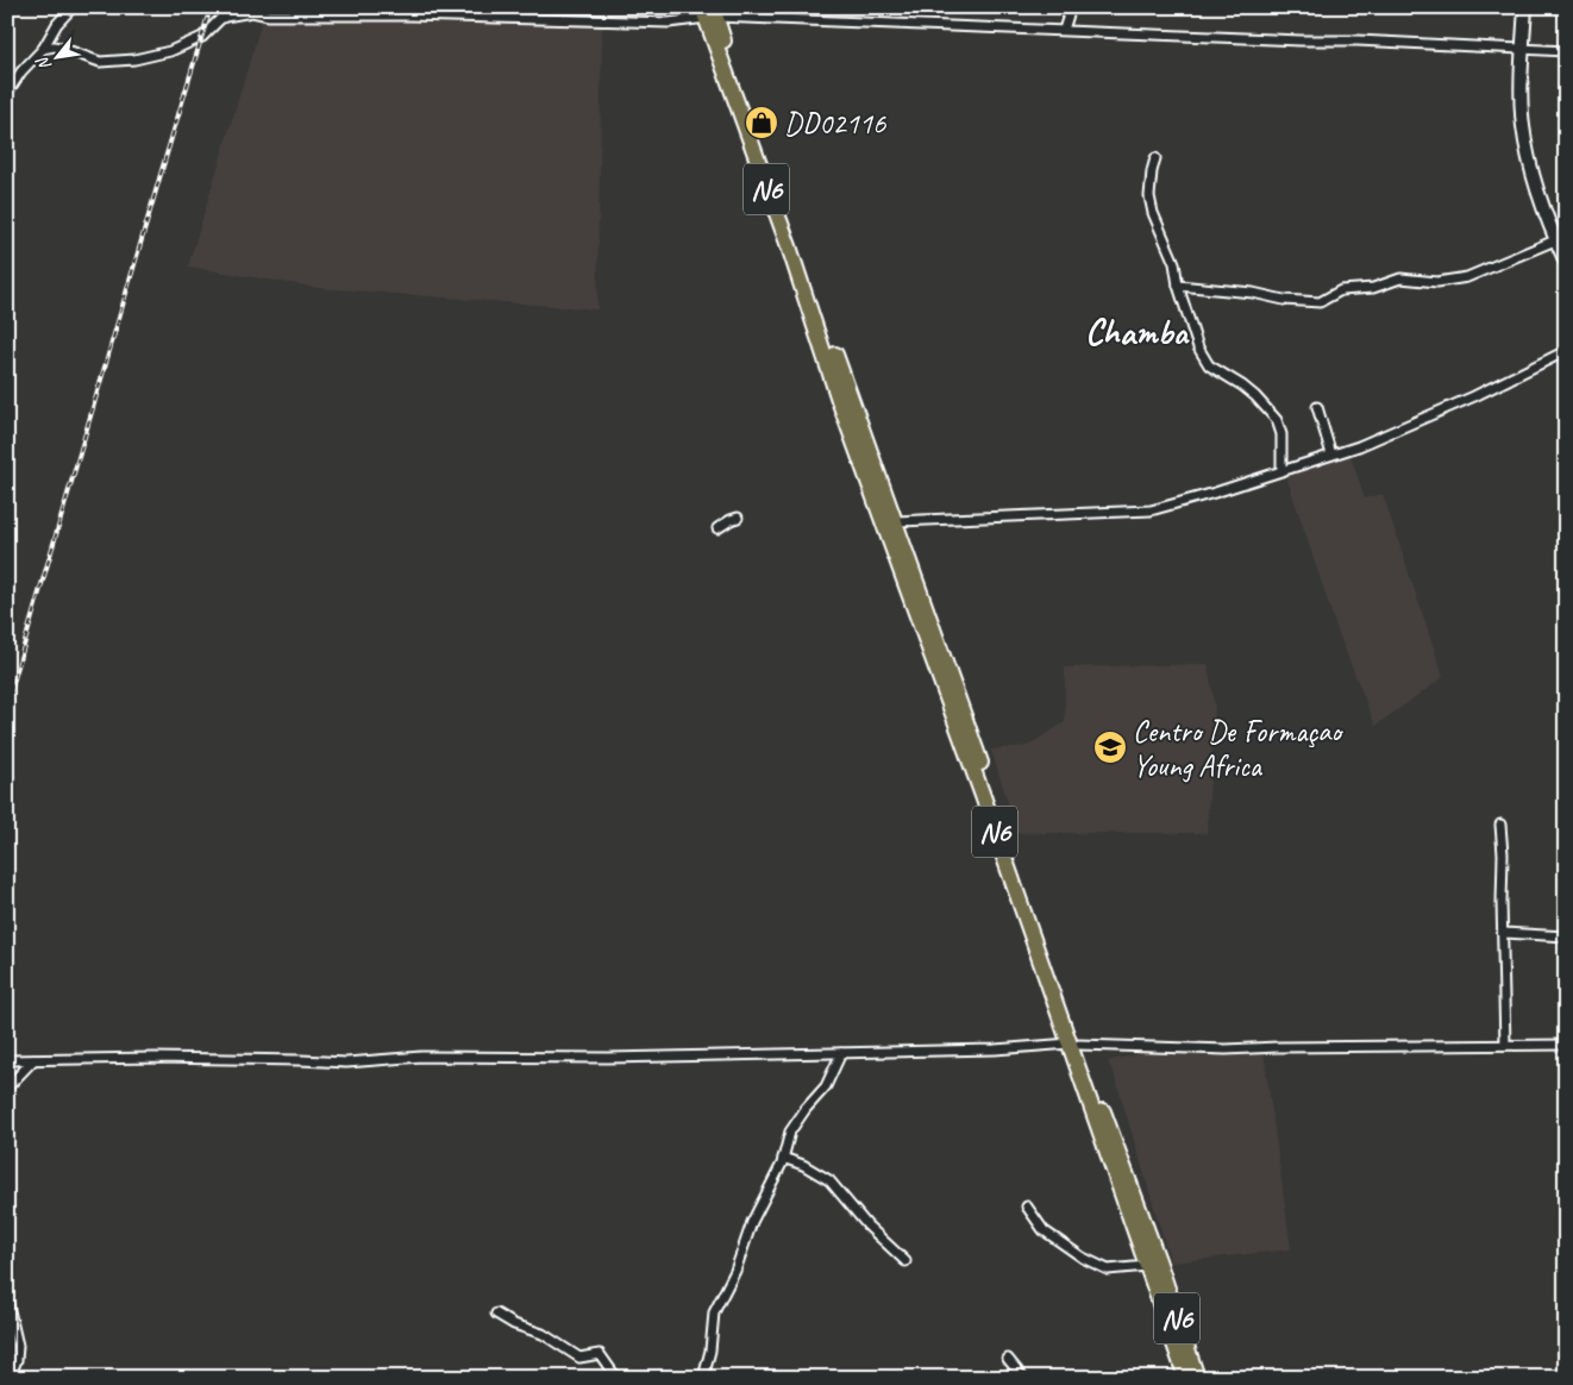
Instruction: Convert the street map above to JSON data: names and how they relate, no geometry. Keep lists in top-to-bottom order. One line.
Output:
{"streets":{"highway":["N6"]},"districts":["Chamba"],"places":{"shop":["DD02116"],"school or university":["Centro De Formaçao Young Africa"]},"north":"bottom left"}
